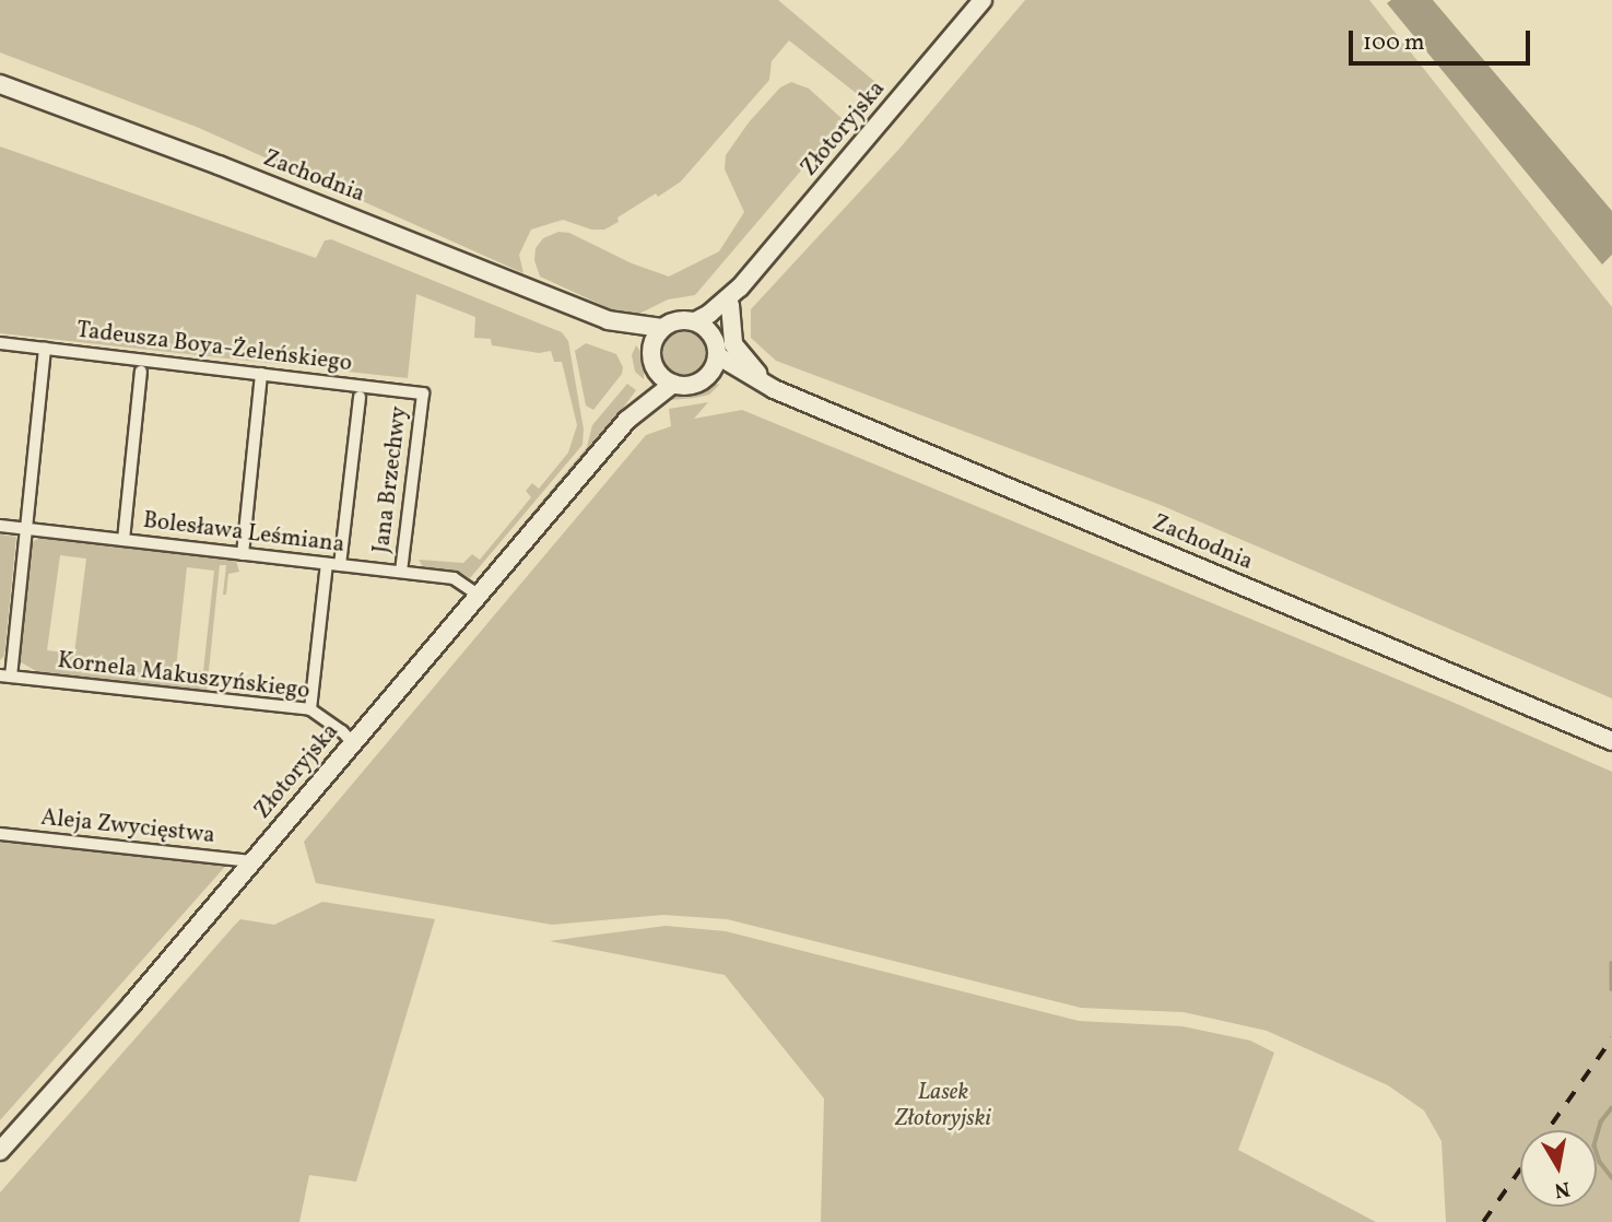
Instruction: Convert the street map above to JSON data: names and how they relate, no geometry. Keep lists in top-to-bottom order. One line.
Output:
{"streets":{"main road":["Złotoryjska","Zachodnia"],"street":["Tadeusza Boya-Żeleńskiego","Jana Brzechwy","Bolesława Leśmiana","Kornela Makuszyńskiego","Aleja Zwycięstwa"]},"crossings":[["Złotoryjska","Zachodnia"],["Złotoryjska","Bolesława Leśmiana"],["Złotoryjska","Kornela Makuszyńskiego"],["Złotoryjska","Aleja Zwycięstwa"],["Tadeusza Boya-Żeleńskiego","Jana Brzechwy"],["Jana Brzechwy","Bolesława Leśmiana"],["Jana Brzechwy","Kornela Makuszyńskiego"]],"parks":["Lasek Złotoryjski"],"scale_bar":"100 m","north":"bottom"}
